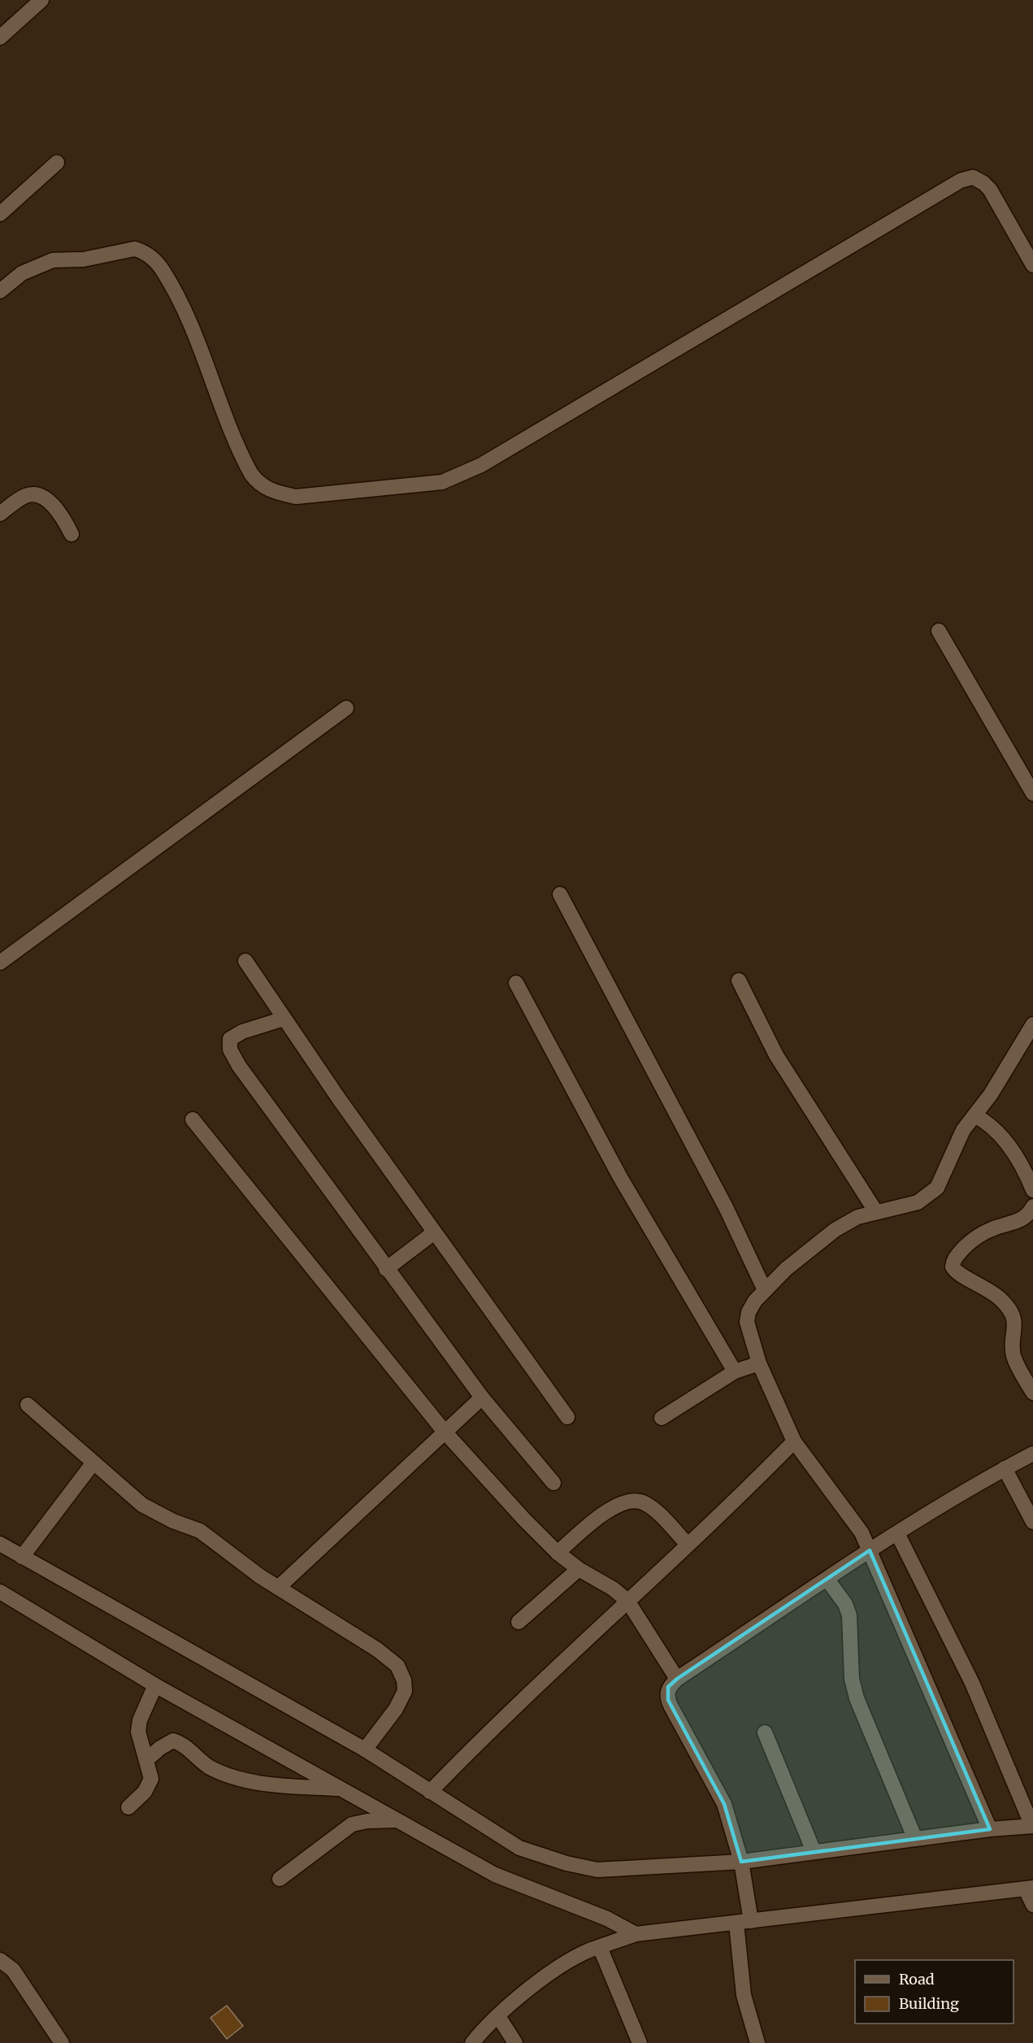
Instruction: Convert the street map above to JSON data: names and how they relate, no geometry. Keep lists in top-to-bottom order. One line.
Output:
{"legend":["Road","Building"]}
